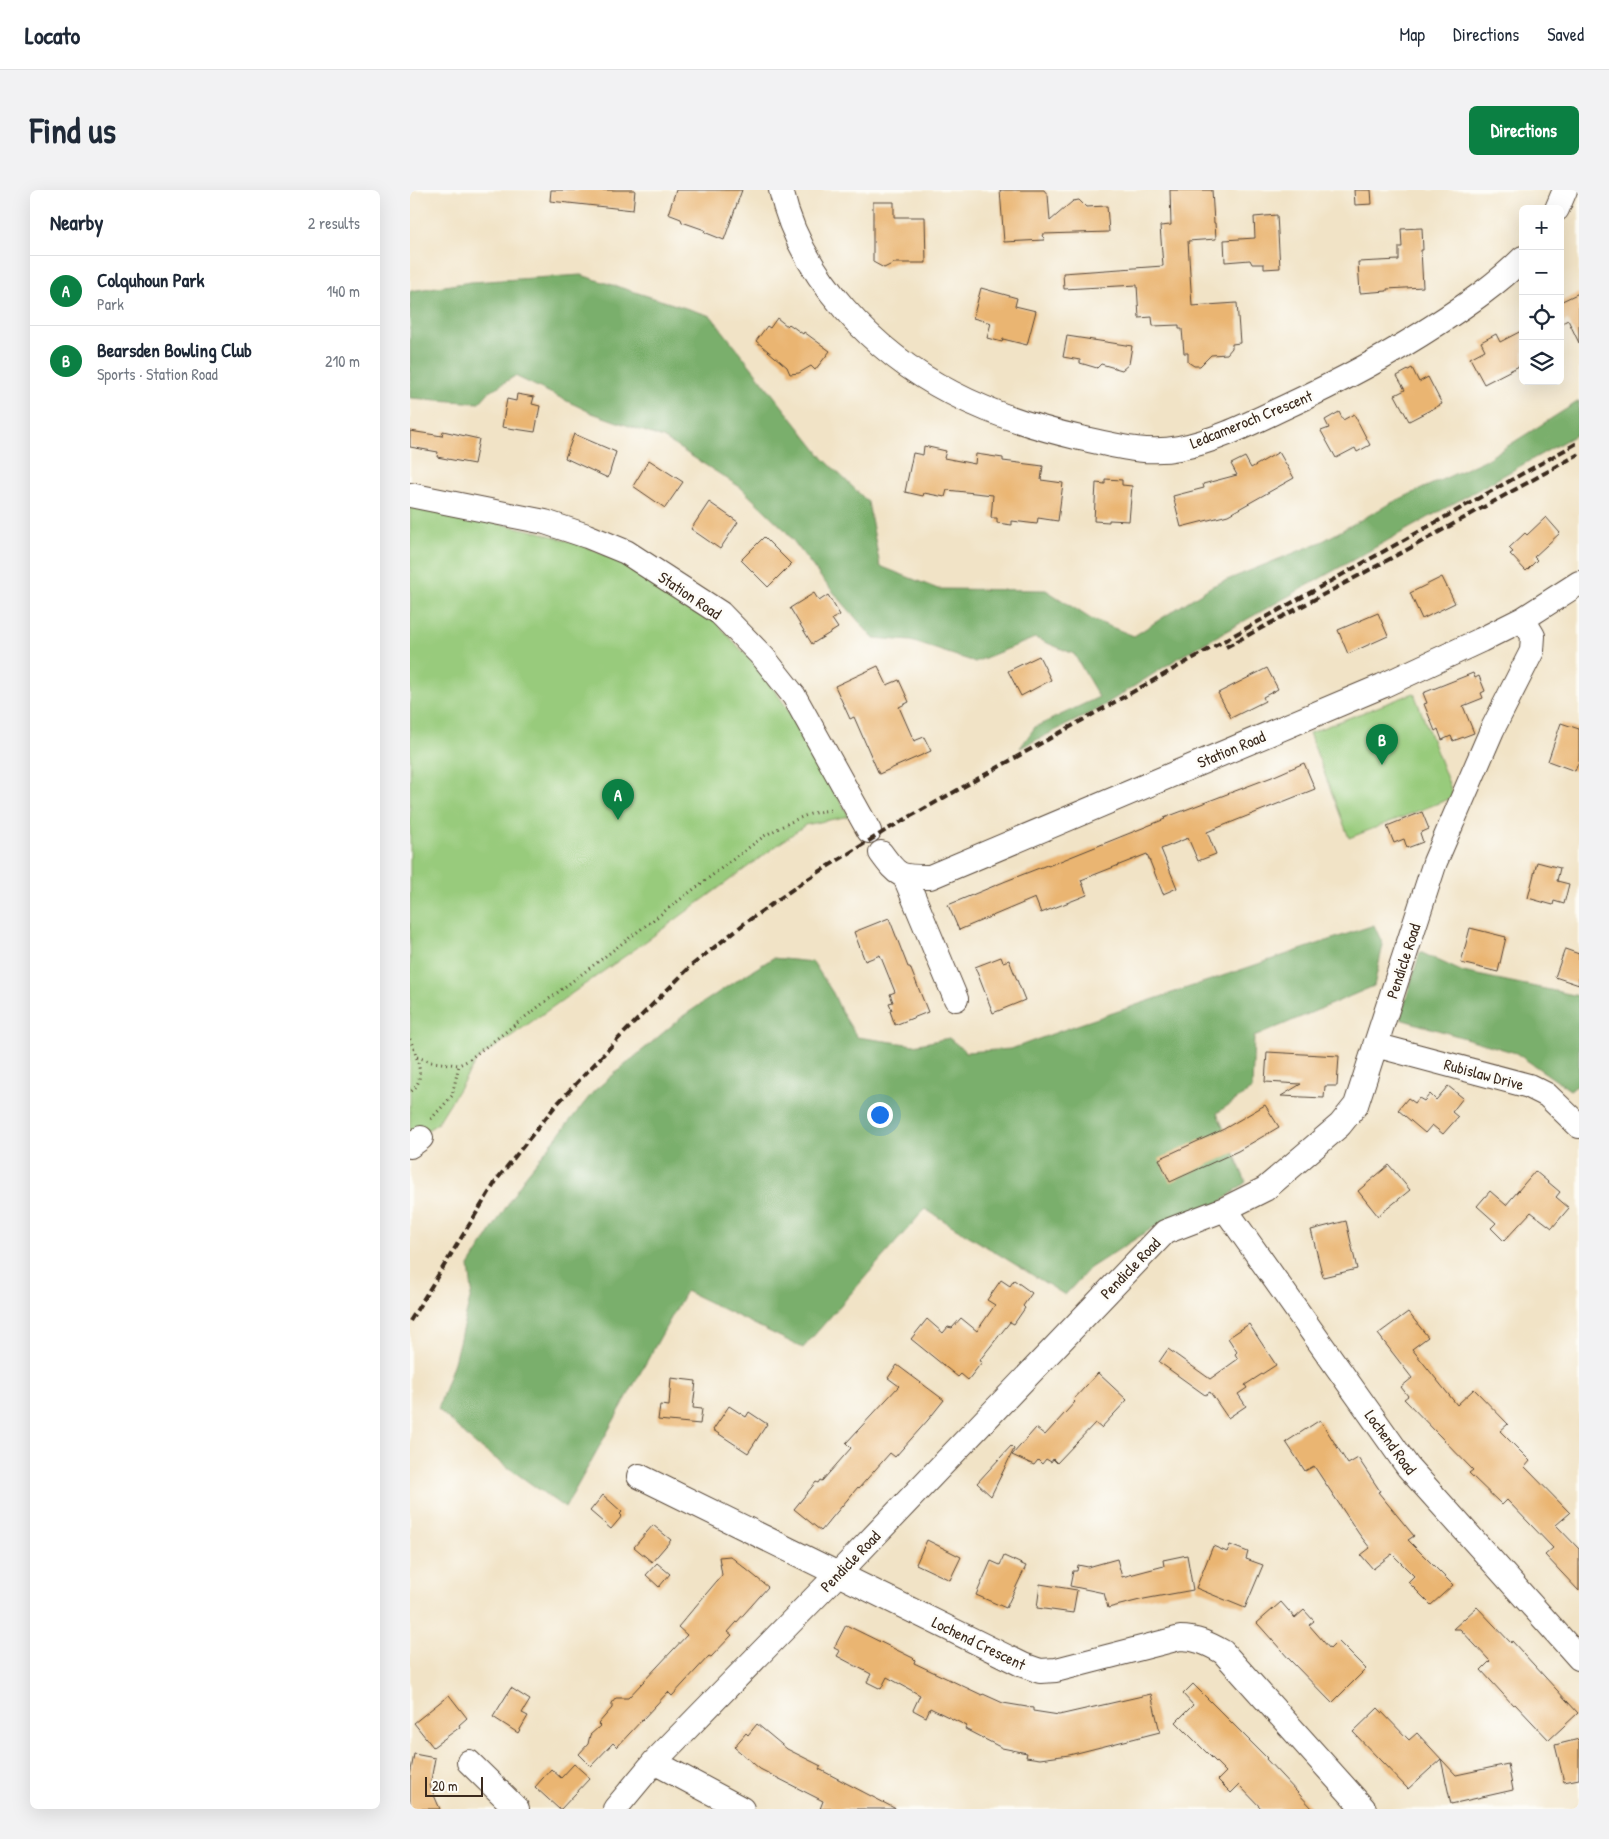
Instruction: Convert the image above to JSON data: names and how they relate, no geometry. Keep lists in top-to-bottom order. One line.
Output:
{"streets":{"street":["Ledcameroch Crescent","Station Road","Pendicle Road","Rubislaw Drive","Lochend Road","Lochend Crescent"]},"crossings":[["Station Road","Pendicle Road"],["Pendicle Road","Rubislaw Drive"],["Pendicle Road","Lochend Road"],["Pendicle Road","Lochend Crescent"]],"scale_bar":"20 m","page":{"header":"Locato","nav":["Map","Directions","Saved"],"buttons":"Directions","title":"Find us","heading":["Nearby","2 results"],"map_buttons":["+","−"],"list":[{"mark":"A","name":"Colquhoun Park","note":"Park","value":"140 m"},{"mark":"B","name":"Bearsden Bowling Club","note":"Sports · Station Road","value":"210 m"}],"pins":["B","A"],"scale":"20 m"}}
